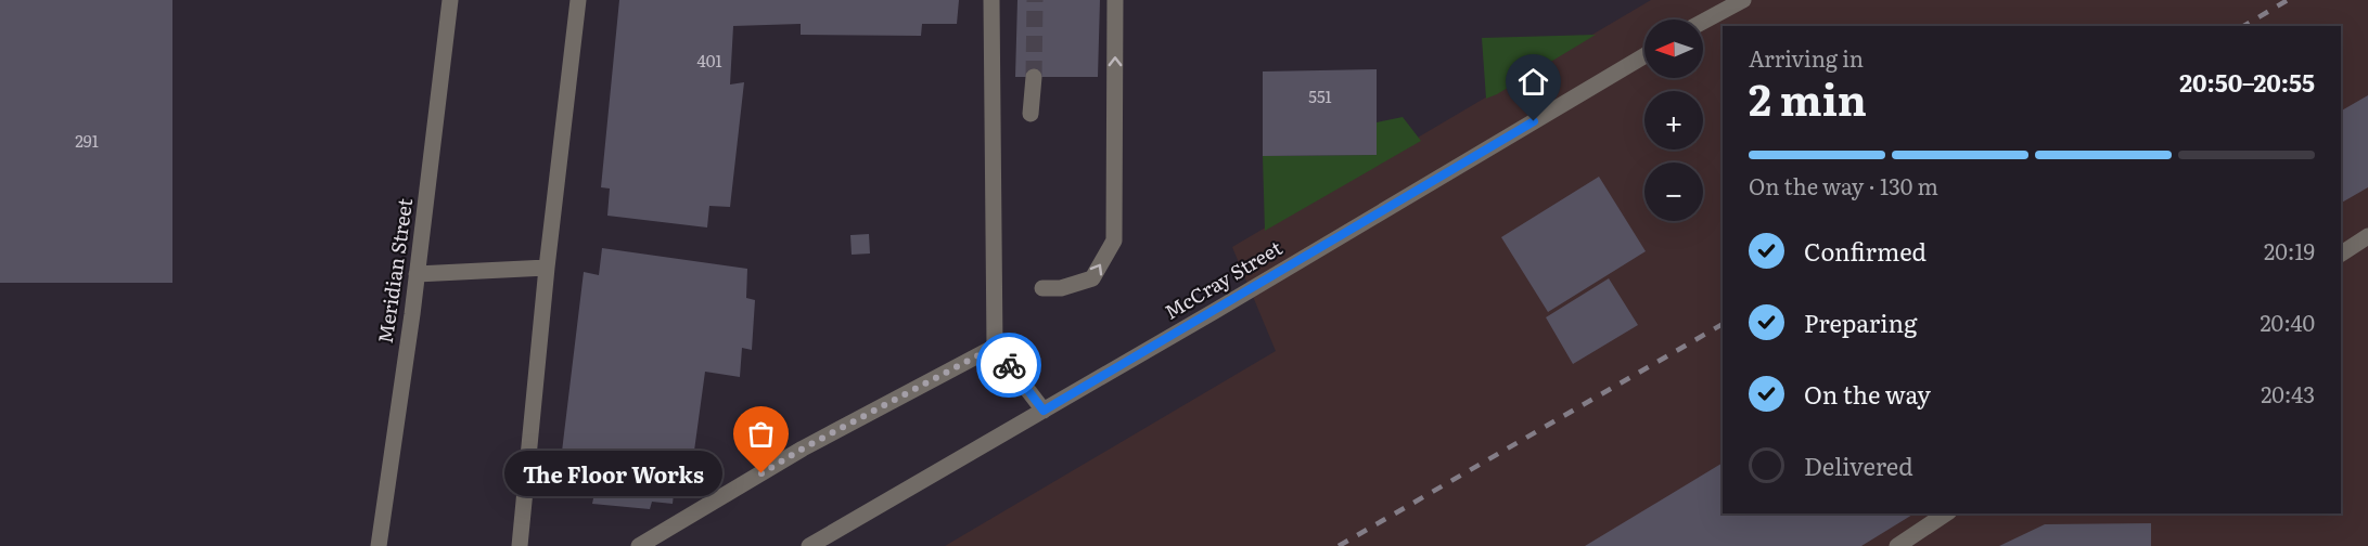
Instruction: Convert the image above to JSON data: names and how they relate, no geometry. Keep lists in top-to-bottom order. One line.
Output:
{"streets":{"street":["Meridian Street","McCray Street"]},"places":["The Floor Works"],"house_numbers":["401","551","291"],"north":"left","page":{"map_buttons":["+","−"],"heading":["2 min","Arriving in","20:50–20:55"],"bar":"On the way · 130 m","list":[["Confirmed","20:19"],["Preparing","20:40"],["On the way","20:43"],"Delivered"],"bubble":"The Floor Works"}}
